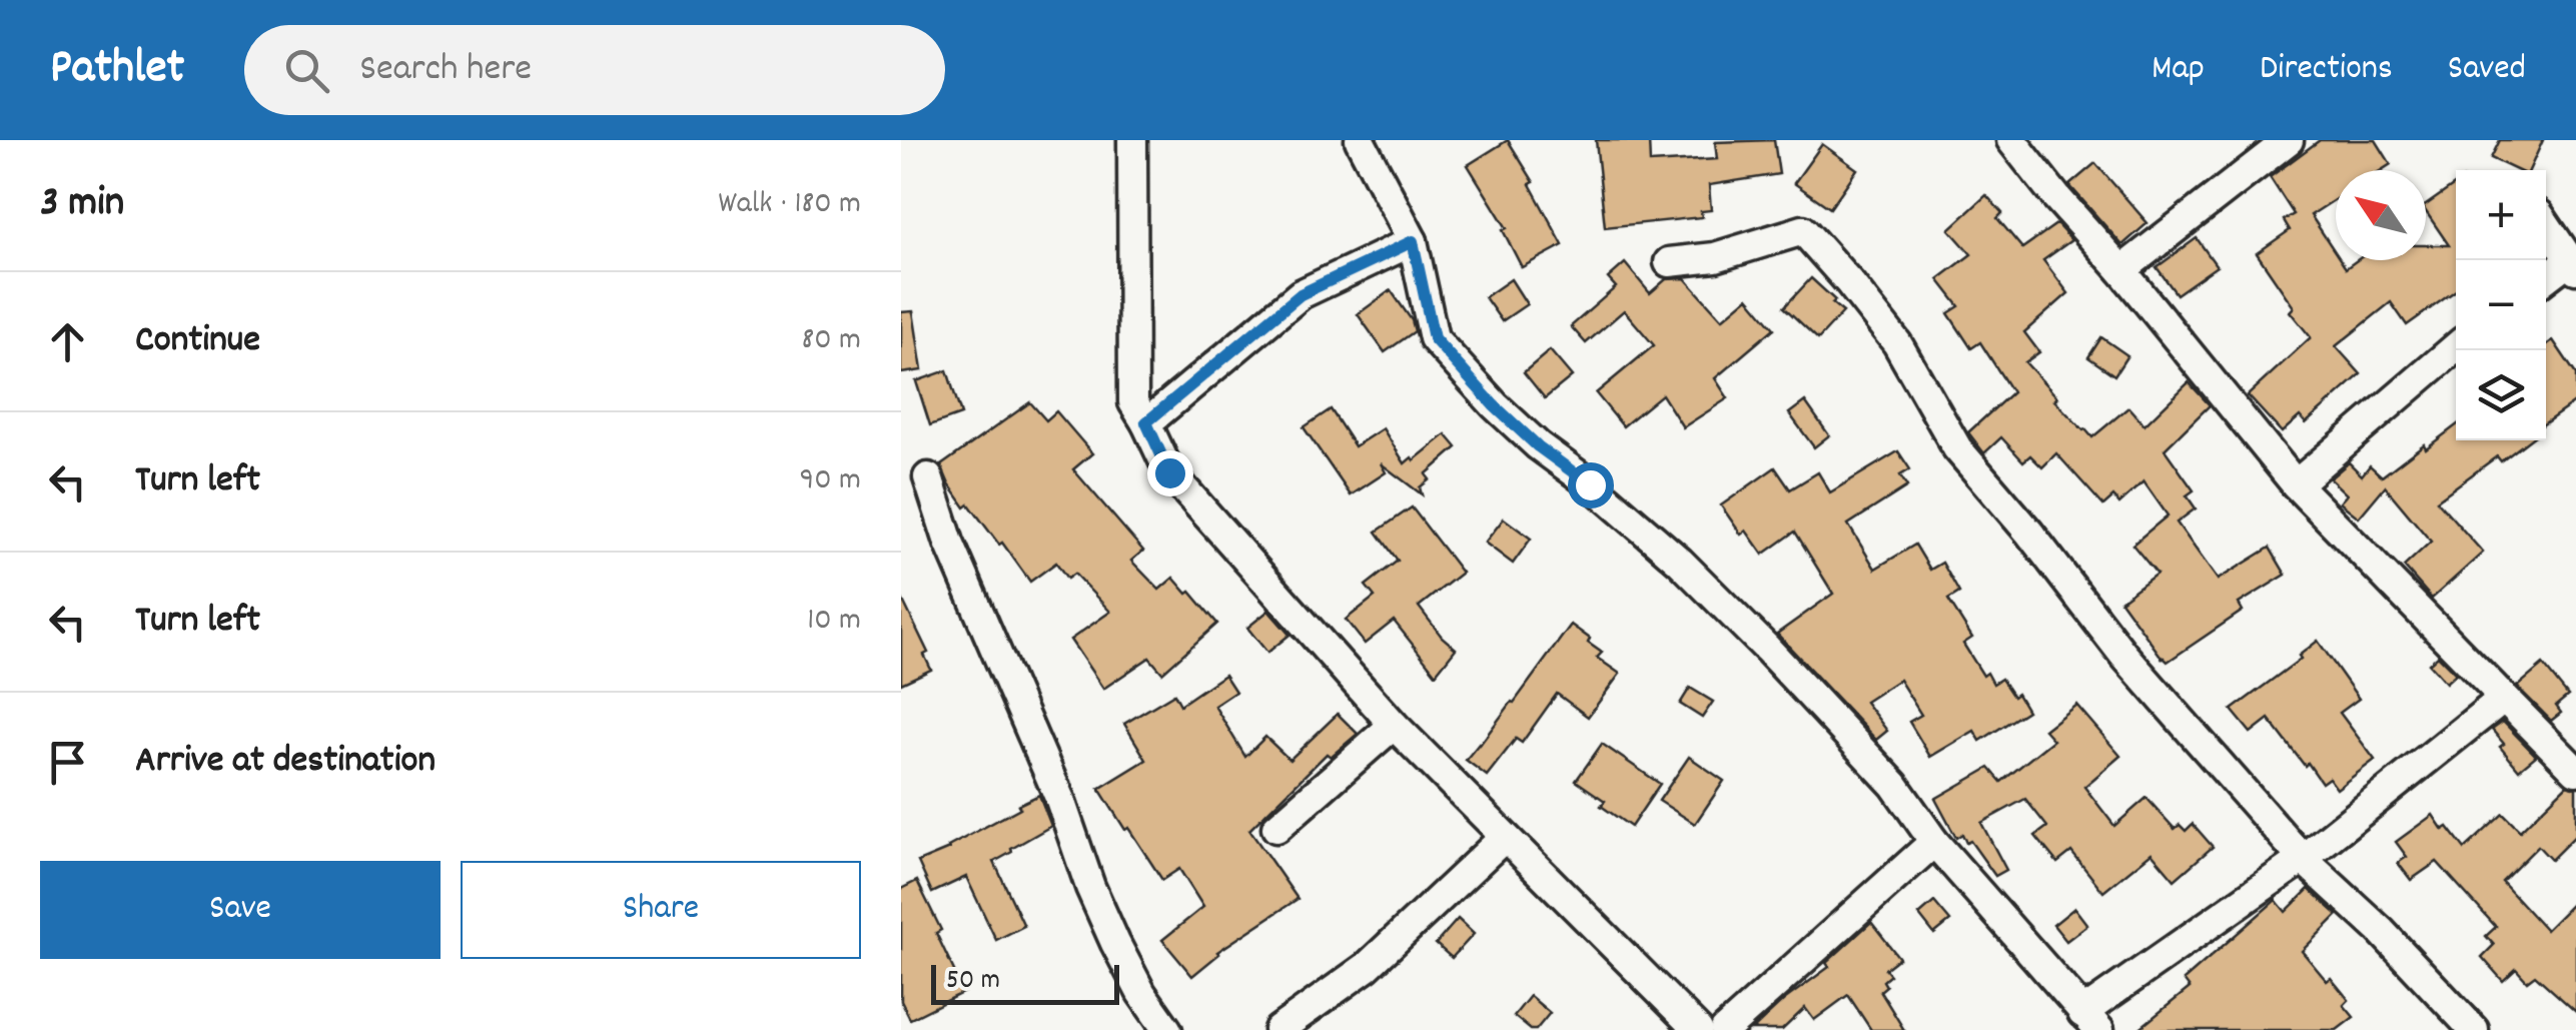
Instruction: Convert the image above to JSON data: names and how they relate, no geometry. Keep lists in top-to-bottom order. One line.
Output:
{"scale_bar":"50 m","north":"top left","page":{"header":"Pathlet","search":"Search here","nav":["Map","Directions","Saved"],"heading":["3 min","Walk · 180 m"],"map_buttons":["+","−"],"list":[["Continue","80 m"],["Turn left","90 m"],["Turn left","10 m"],"Arrive at destination"],"buttons":["Save","Share"],"scale":"50 m"}}
